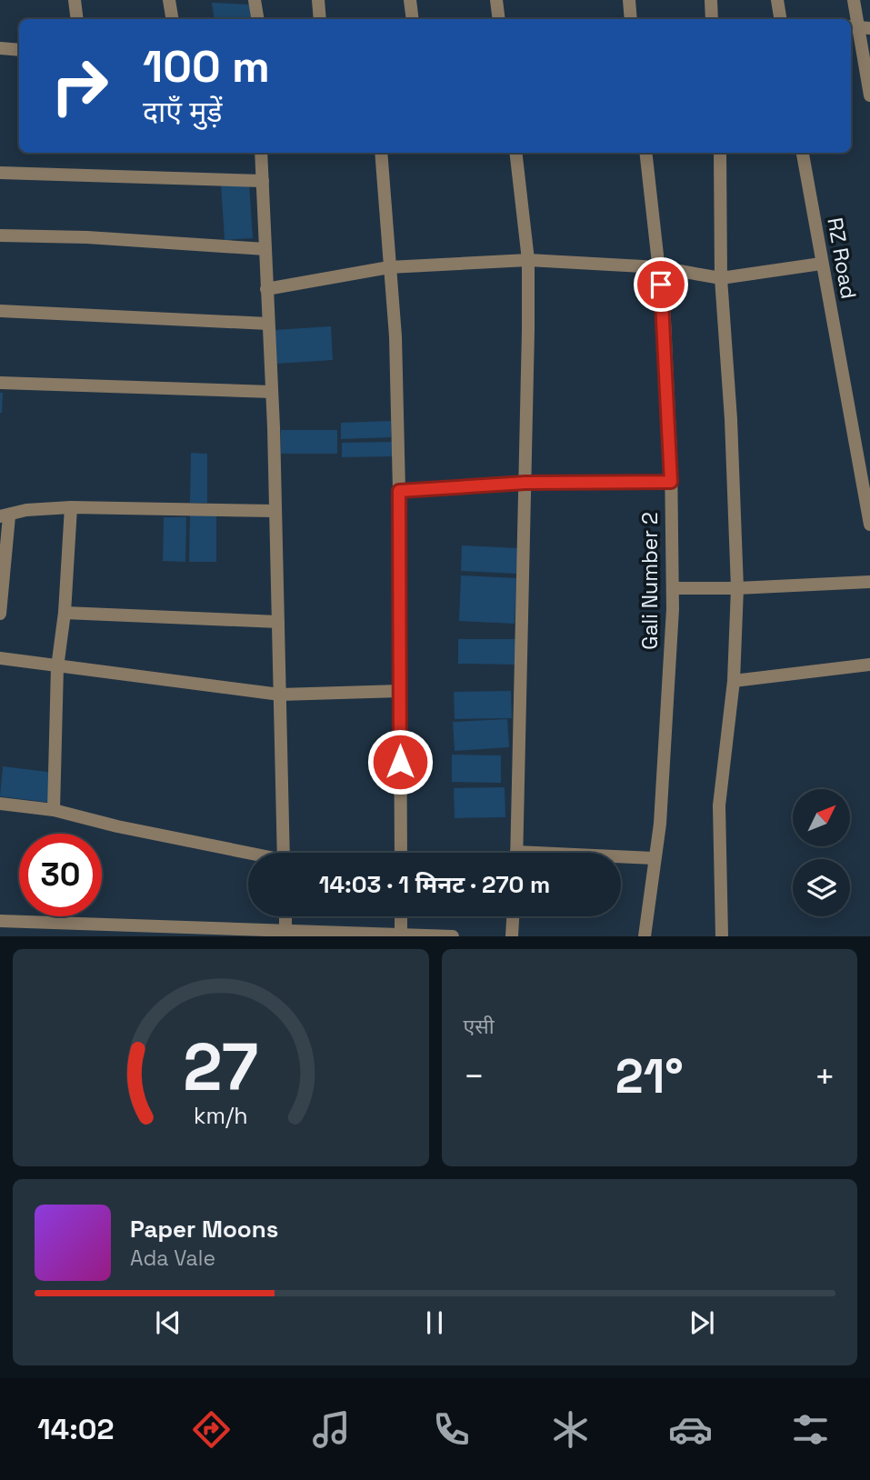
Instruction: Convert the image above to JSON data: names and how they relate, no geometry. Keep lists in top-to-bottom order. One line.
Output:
{"streets":{"street":["RZ Road","Gali Number 2"]},"north":"top right","page":{"turn":["100 m","दाएँ मुड़ें"],"limit":"30","trip":"14:03 · 1 मिनट · 270 m","tile":"एसी","heat":["−","21°","+"],"song":["Paper Moons","Ada Vale"],"tabs":"14:02","gauge":["27","km/h"]}}
